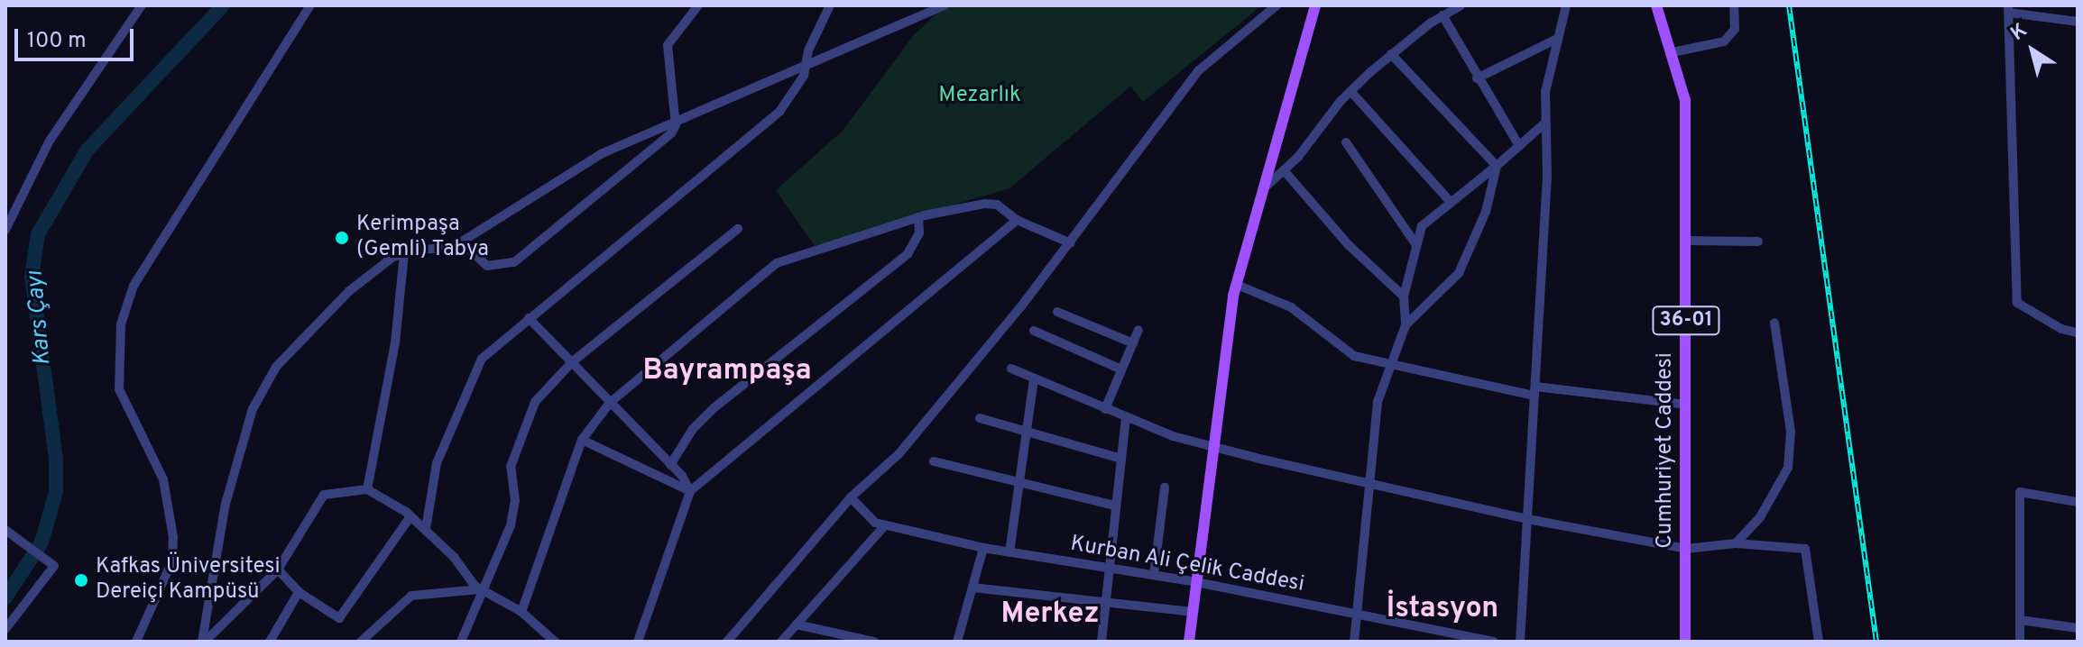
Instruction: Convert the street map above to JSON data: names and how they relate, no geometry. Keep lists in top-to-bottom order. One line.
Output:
{"streets":{"main road":["36-01","Cumhuriyet Caddesi"],"street":["Kurban Ali Çelik Caddesi"]},"districts":["Bayrampaşa","İstasyon","Merkez"],"water":["Kars Çayı"],"parks":["Mezarlık"],"places":["Kerimpaşa (Gemli) Tabya","Kafkas Üniversitesi Dereiçi Kampüsü"],"scale_bar":"100 m","north":"top left"}
